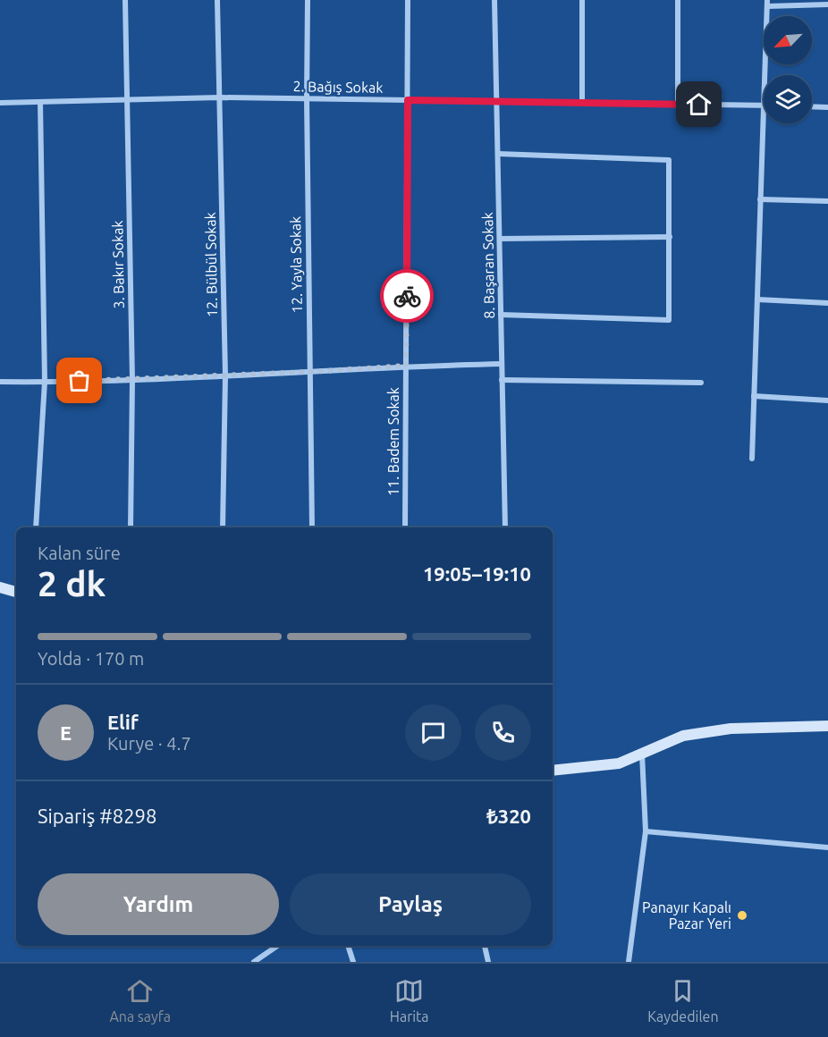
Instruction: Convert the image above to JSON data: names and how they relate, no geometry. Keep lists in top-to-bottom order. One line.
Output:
{"streets":{"street":["2. Bağış Sokak","3. Bakır Sokak","12. Bülbül Sokak","12. Yayla Sokak","8. Başaran Sokak","11. Badem Sokak"]},"crossings":[["2. Bağış Sokak","3. Bakır Sokak"],["2. Bağış Sokak","12. Bülbül Sokak"],["2. Bağış Sokak","12. Yayla Sokak"],["2. Bağış Sokak","8. Başaran Sokak"],["2. Bağış Sokak","11. Badem Sokak"]],"places":["Panayır Kapalı Pazar Yeri"],"north":"bottom left","page":{"heading":["2 dk","Kalan süre","19:05–19:10"],"panel":["Elif","Kurye · 4.7","Sipariş #8298","₺320"],"bar":"Yolda · 170 m","round":"E","buttons":["Yardım","Paylaş"],"tabs":["Ana sayfa","Harita","Kaydedilen"]}}
